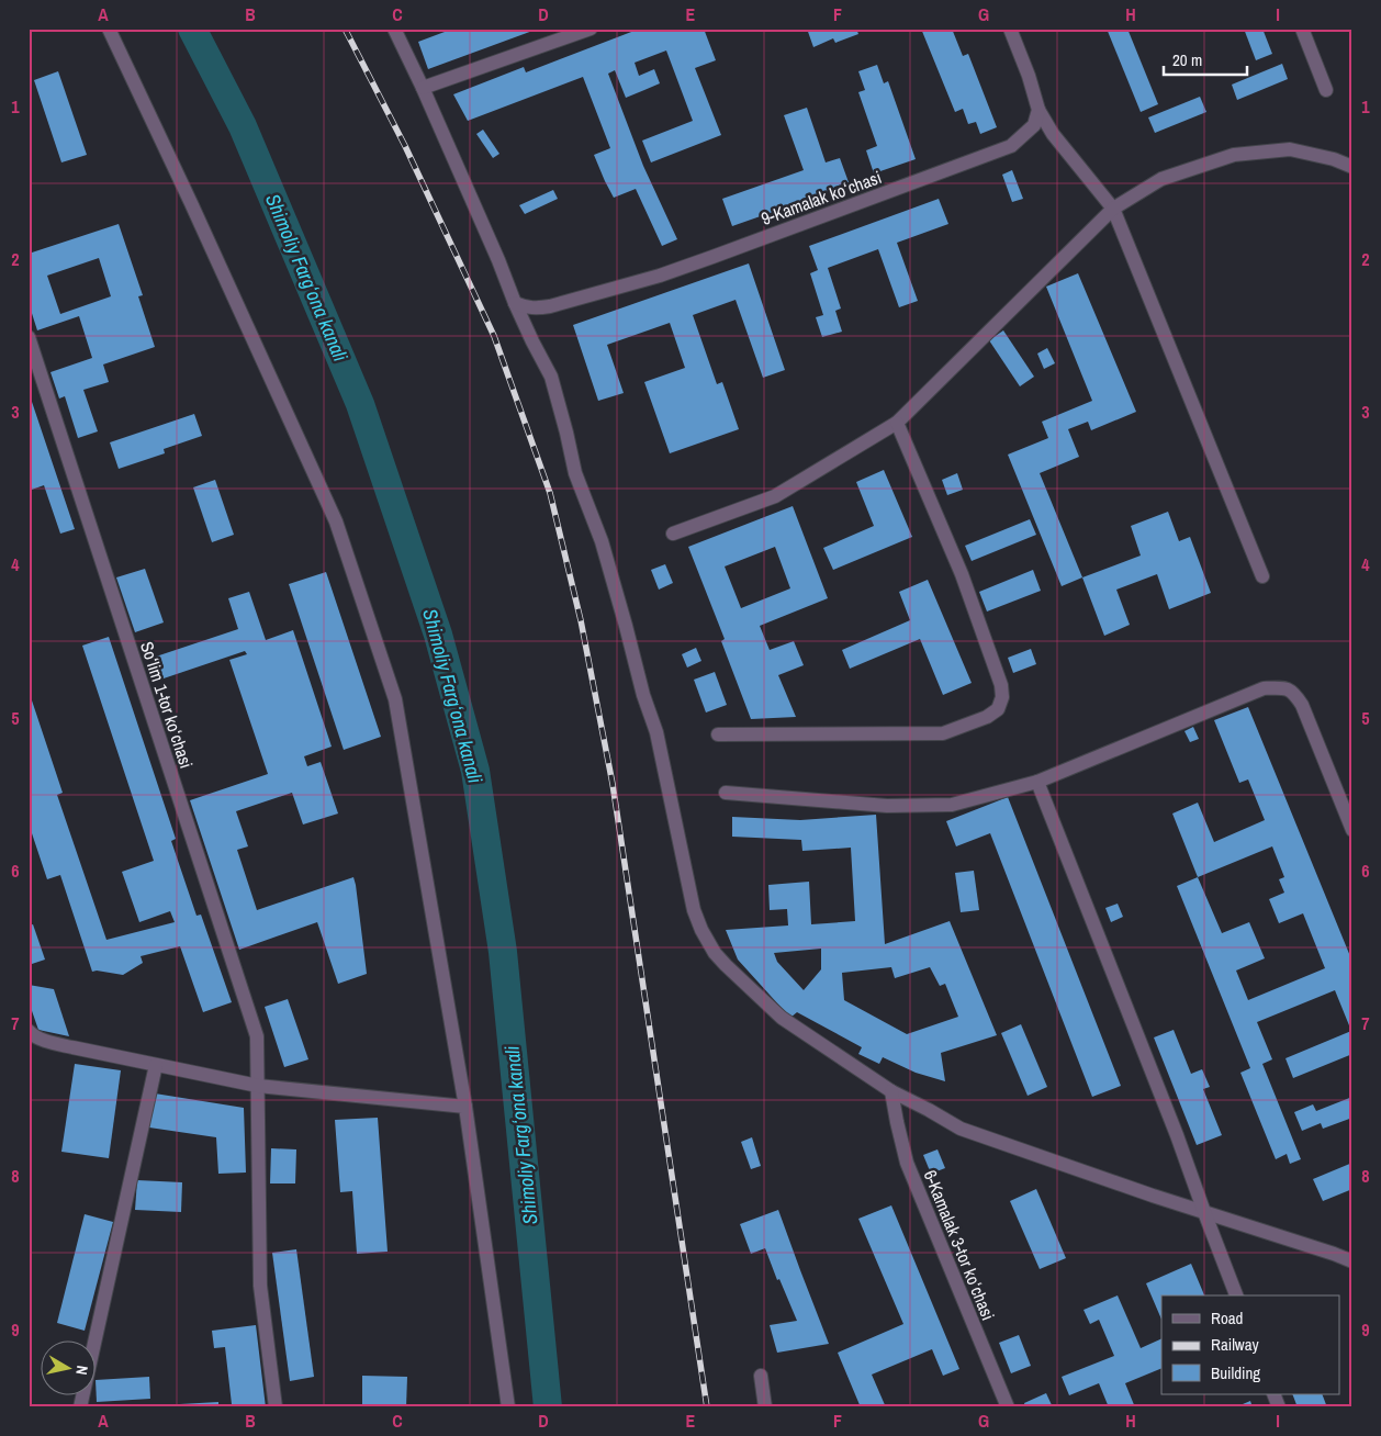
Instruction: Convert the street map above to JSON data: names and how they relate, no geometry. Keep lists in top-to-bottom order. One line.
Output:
{"streets":{"street":["9-Kamalak koʻchasi","Soʻlim 1-tor koʻchasi","6-Kamalak 3-tor koʻchasi"]},"water":["Shimoliy Fargʻona kanali"],"legend":["Road","Railway","Building"],"scale_bar":"20 m","north":"right","grid":{"columns":["A","B","C","D","E","F","G","H","I"],"rows":["1","2","3","4","5","6","7","8","9"]}}
